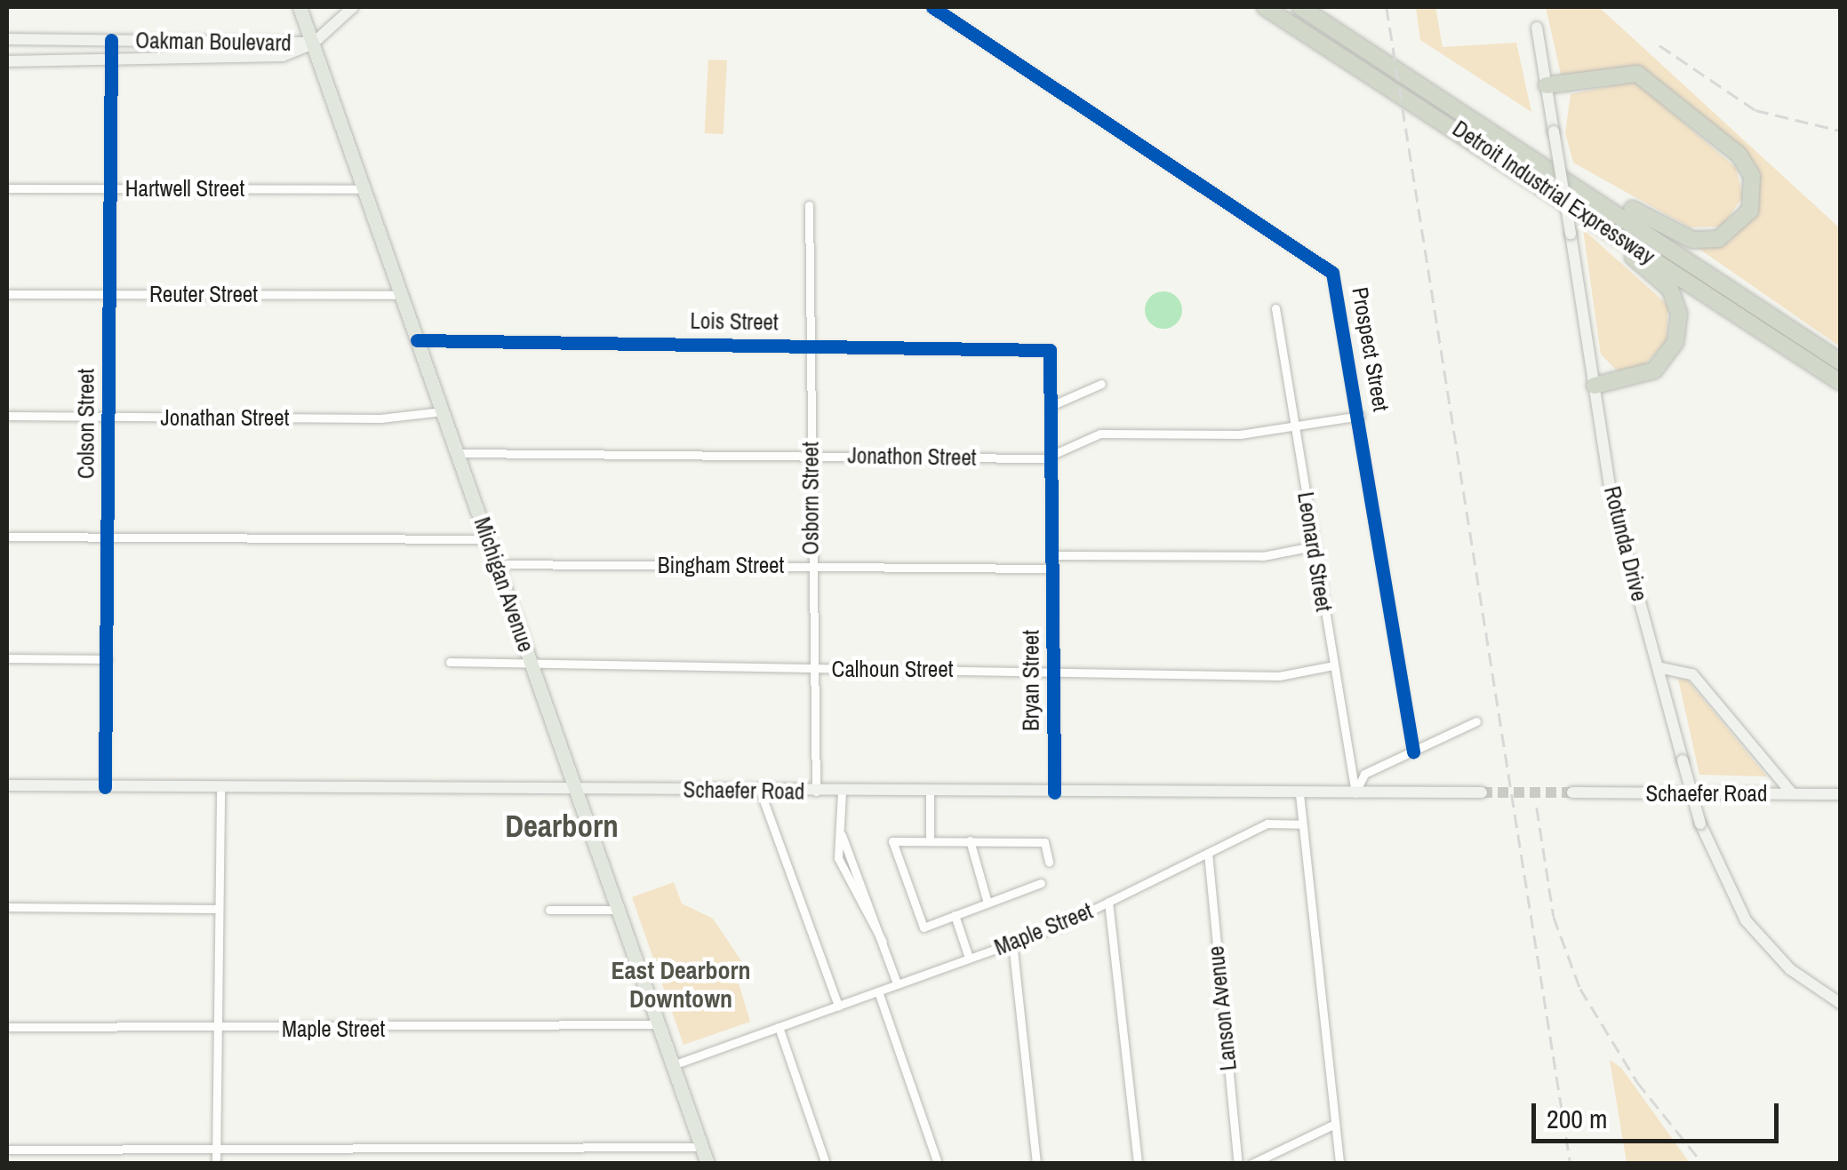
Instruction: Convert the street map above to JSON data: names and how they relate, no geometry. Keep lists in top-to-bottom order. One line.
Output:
{"streets":{"highway":["Detroit Industrial Expressway"],"main road":["Oakman Boulevard","Rotunda Drive","Michigan Avenue","Schaefer Road"],"street":["Hartwell Street","Reuter Street","Lois Street","Prospect Street","Jonathan Street","Colson Street","Jonathon Street","Osborn Street","Leonard Street","Bingham Street","Calhoun Street","Bryan Street","Maple Street","Lanson Avenue"]},"crossings":[["Oakman Boulevard","Colson Street"],["Oakman Boulevard","Michigan Avenue"],["Hartwell Street","Colson Street"],["Hartwell Street","Michigan Avenue"],["Reuter Street","Colson Street"],["Reuter Street","Michigan Avenue"],["Lois Street","Osborn Street"],["Lois Street","Michigan Avenue"],["Prospect Street","Jonathon Street"],["Jonathan Street","Colson Street"],["Jonathan Street","Michigan Avenue"],["Colson Street","Schaefer Road"],["Jonathon Street","Osborn Street"],["Jonathon Street","Leonard Street"],["Jonathon Street","Michigan Avenue"],["Osborn Street","Bingham Street"],["Osborn Street","Calhoun Street"],["Osborn Street","Schaefer Road"],["Leonard Street","Calhoun Street"],["Leonard Street","Schaefer Road"],["Bingham Street","Michigan Avenue"],["Bingham Street","Bryan Street"],["Michigan Avenue","Calhoun Street"],["Michigan Avenue","Schaefer Road"],["Michigan Avenue","Maple Street"],["Calhoun Street","Bryan Street"],["Bryan Street","Schaefer Road"],["Maple Street","Lanson Avenue"]],"districts":["Dearborn","East Dearborn Downtown"],"scale_bar":"200 m"}
